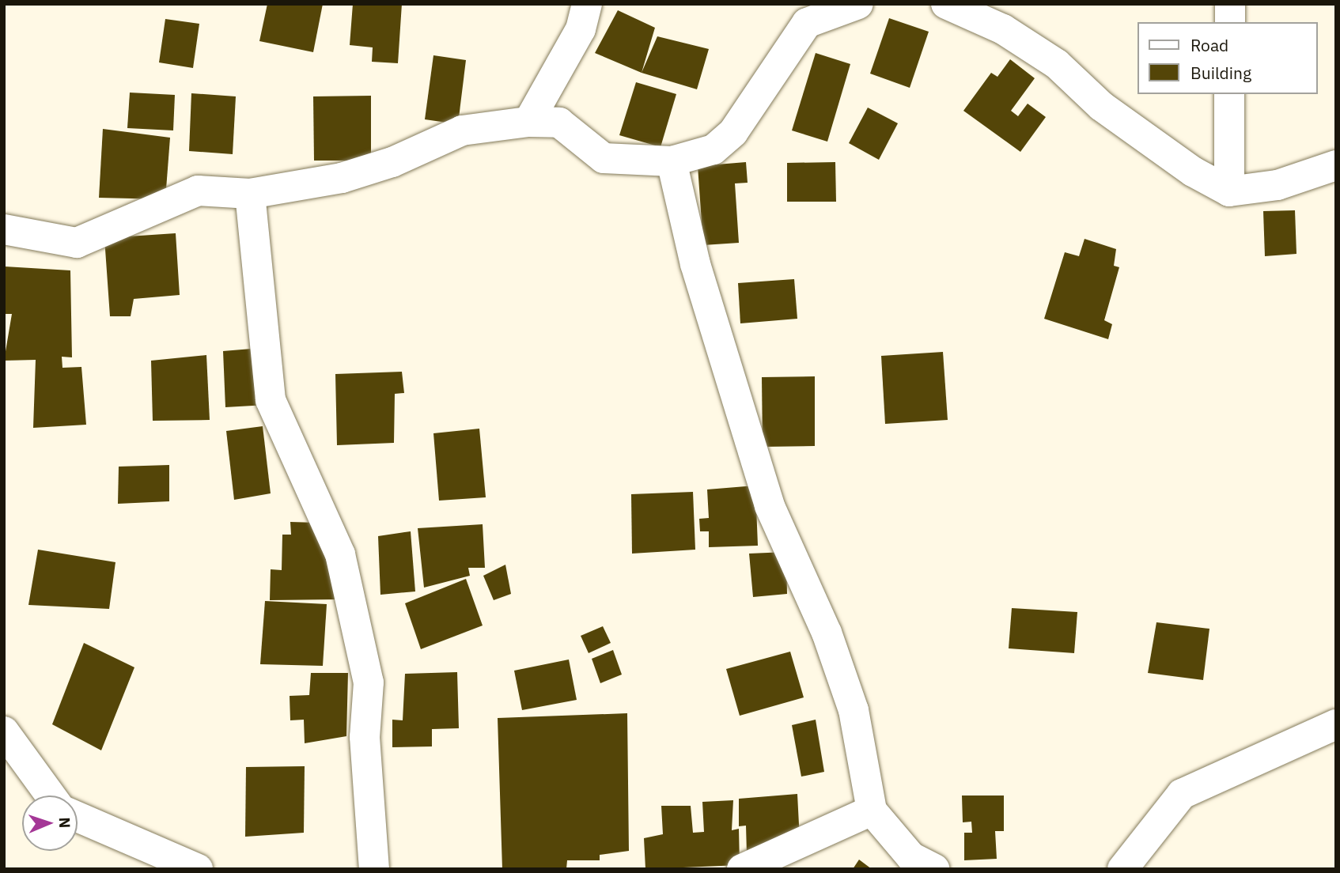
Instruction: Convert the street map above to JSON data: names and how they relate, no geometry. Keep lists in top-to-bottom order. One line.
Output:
{"legend":["Road","Building"],"north":"right"}
